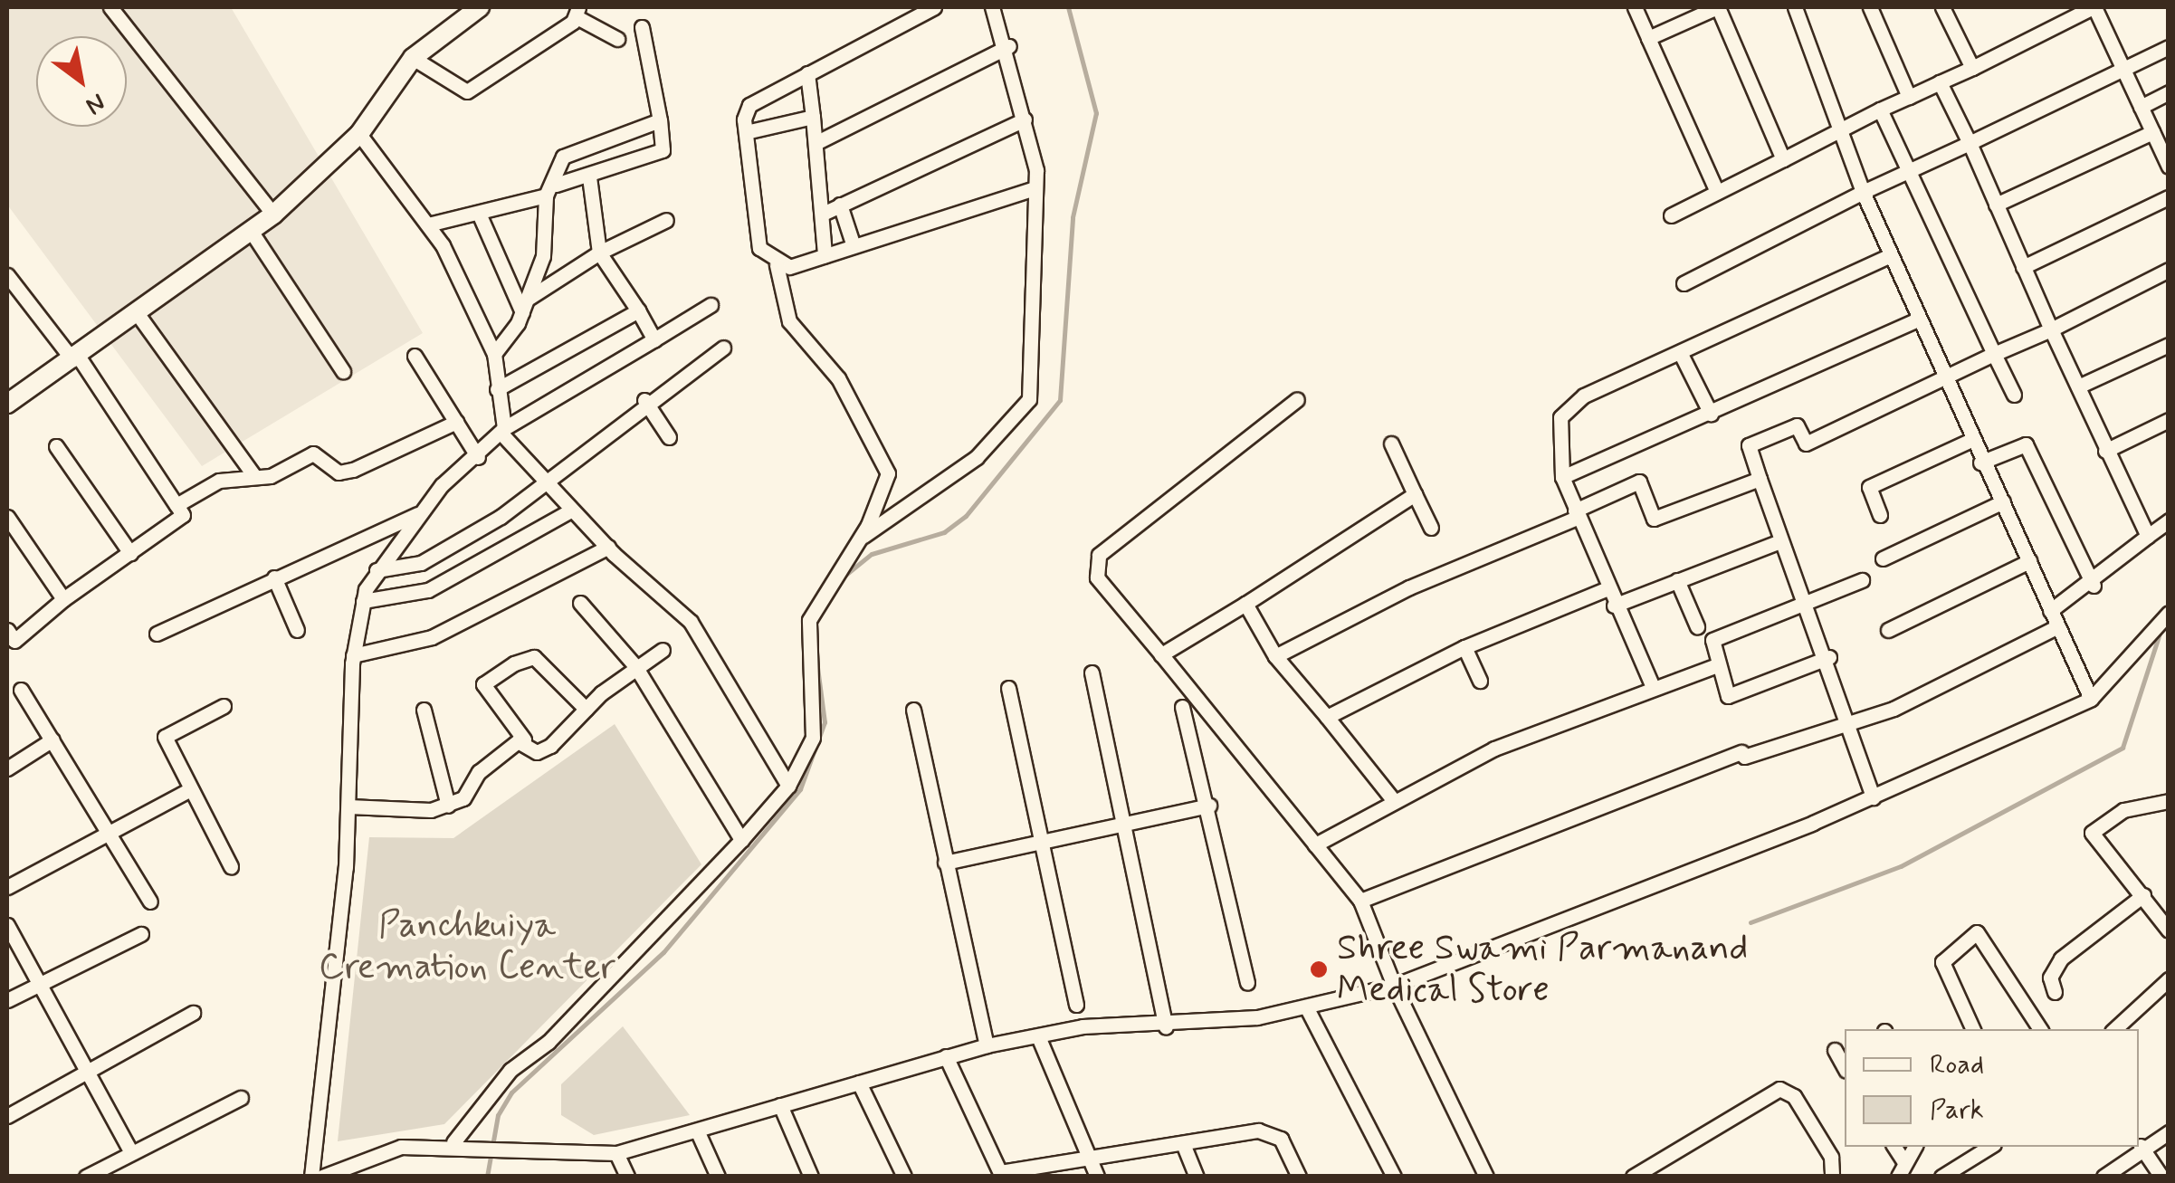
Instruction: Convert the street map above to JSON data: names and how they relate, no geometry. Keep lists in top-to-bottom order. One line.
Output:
{"parks":["Panchkuiya Cremation Center"],"places":["Shree Swami Parmanand Medical Store"],"legend":["Road","Park"],"north":"bottom right"}
